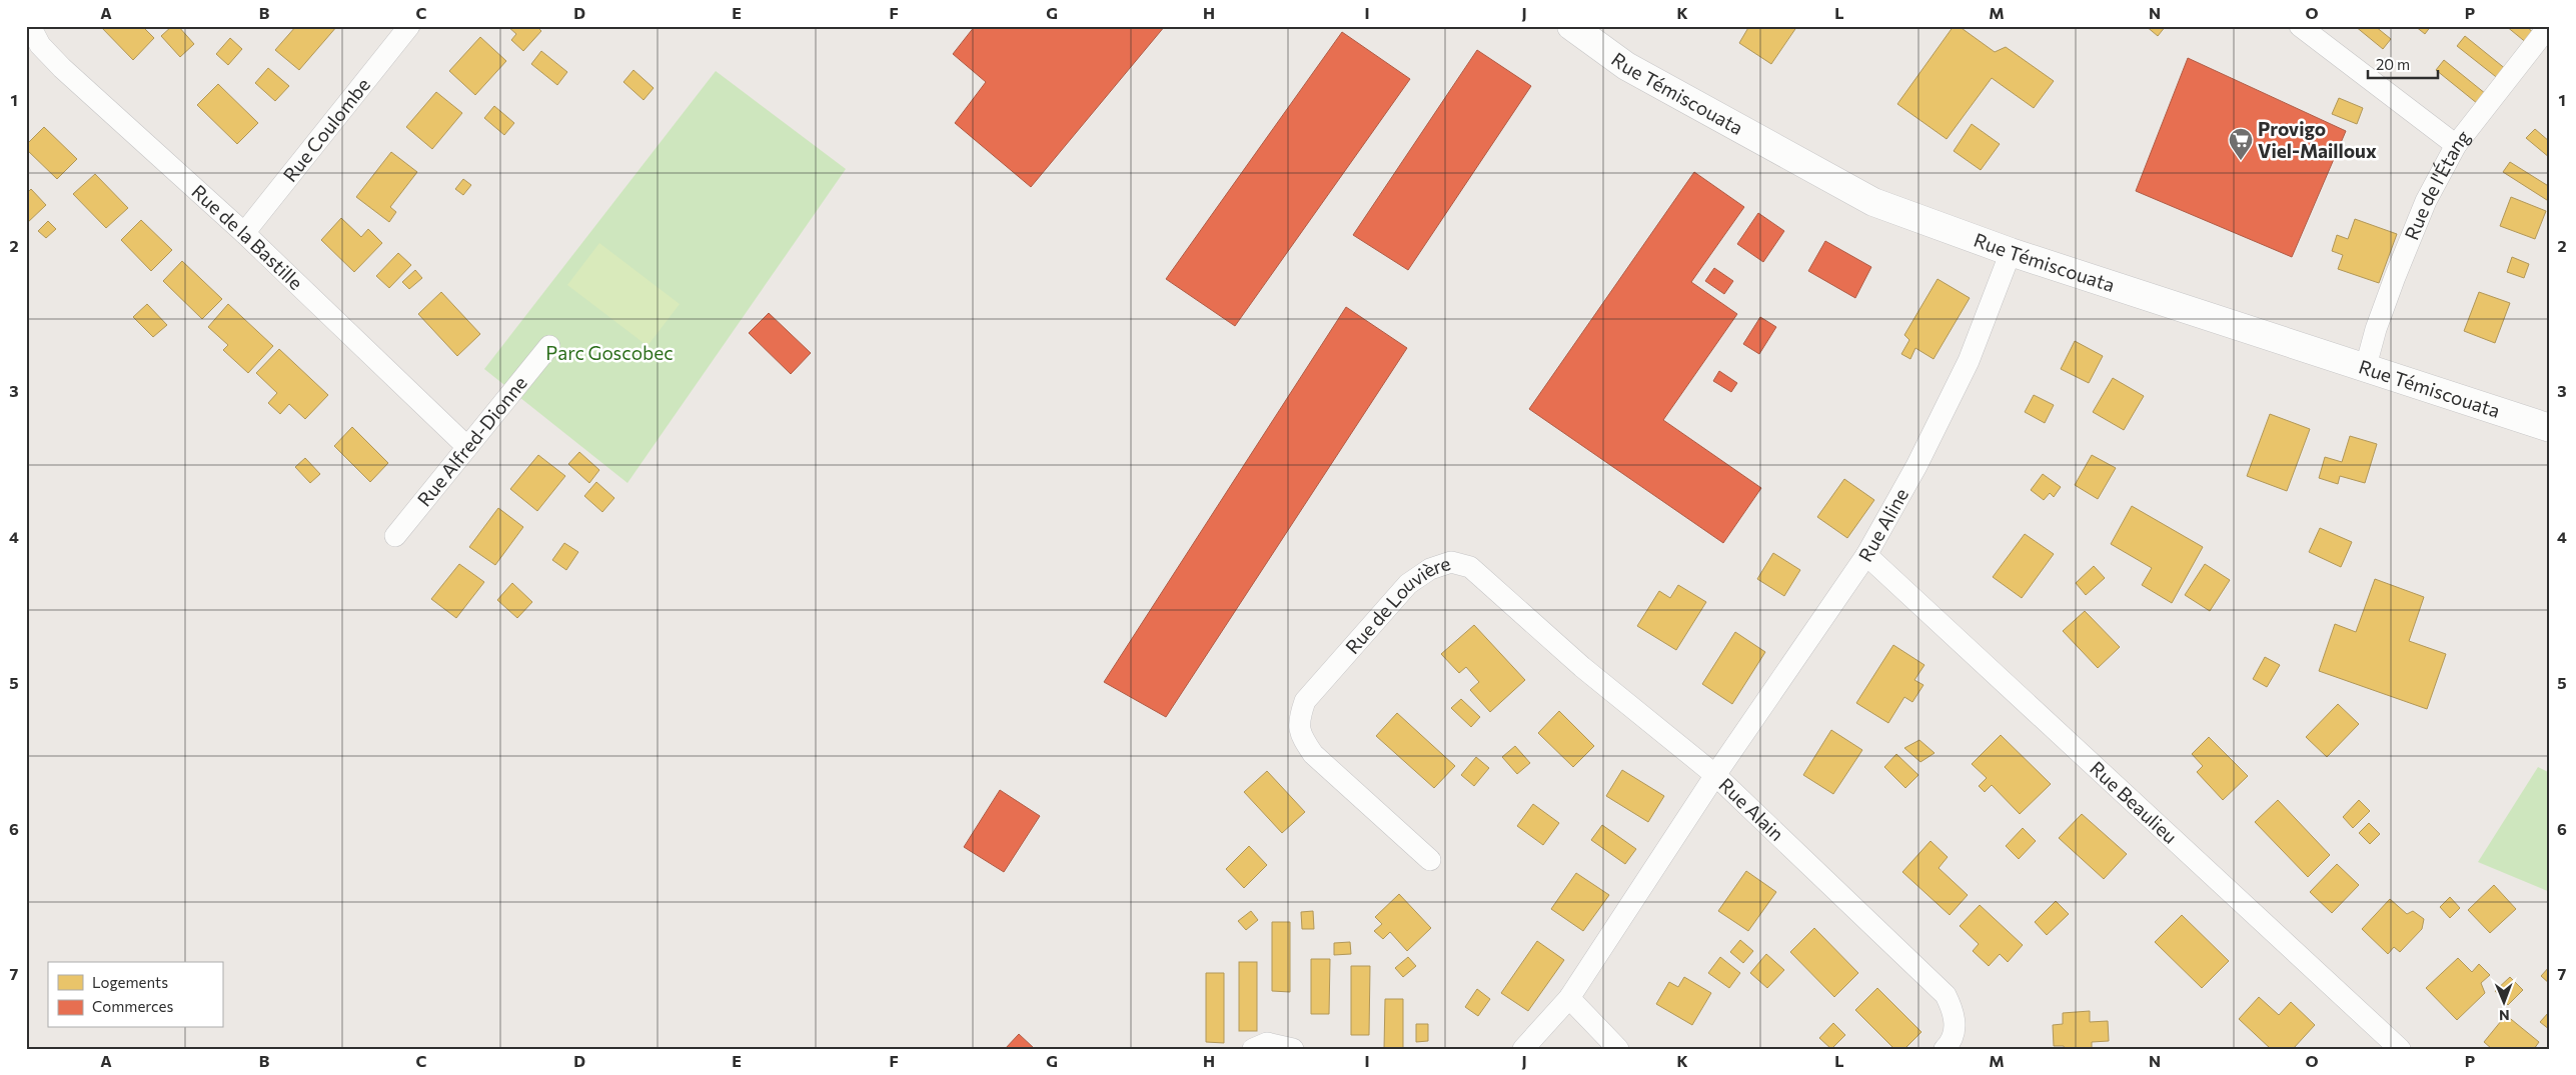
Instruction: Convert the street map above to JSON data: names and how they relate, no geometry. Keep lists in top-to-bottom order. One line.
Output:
{"streets":{"main road":["Rue Témiscouata"],"street":["Rue Coulombe","Rue de l'Étang","Rue de la Bastille","Rue Alfred-Dionne","Rue Aline","Rue de Louvière","Rue Beaulieu","Rue Alain"]},"crossings":[["Rue Témiscouata","Rue de l'Étang"],["Rue Témiscouata","Rue Aline"],["Rue Coulombe","Rue de la Bastille"],["Rue de la Bastille","Rue Alfred-Dionne"],["Rue Aline","Rue de Louvière"],["Rue Aline","Rue Beaulieu"],["Rue Aline","Rue Alain"],["Rue de Louvière","Rue Alain"]],"parks":["Parc Goscobec"],"places":{"supermarket":["Provigo Viel-Mailloux"]},"legend":["Logements","Commerces"],"scale_bar":"20 m","north":"bottom","grid":{"columns":["A","B","C","D","E","F","G","H","I","J","K","L","M","N","O","P"],"rows":["1","2","3","4","5","6","7"]}}
